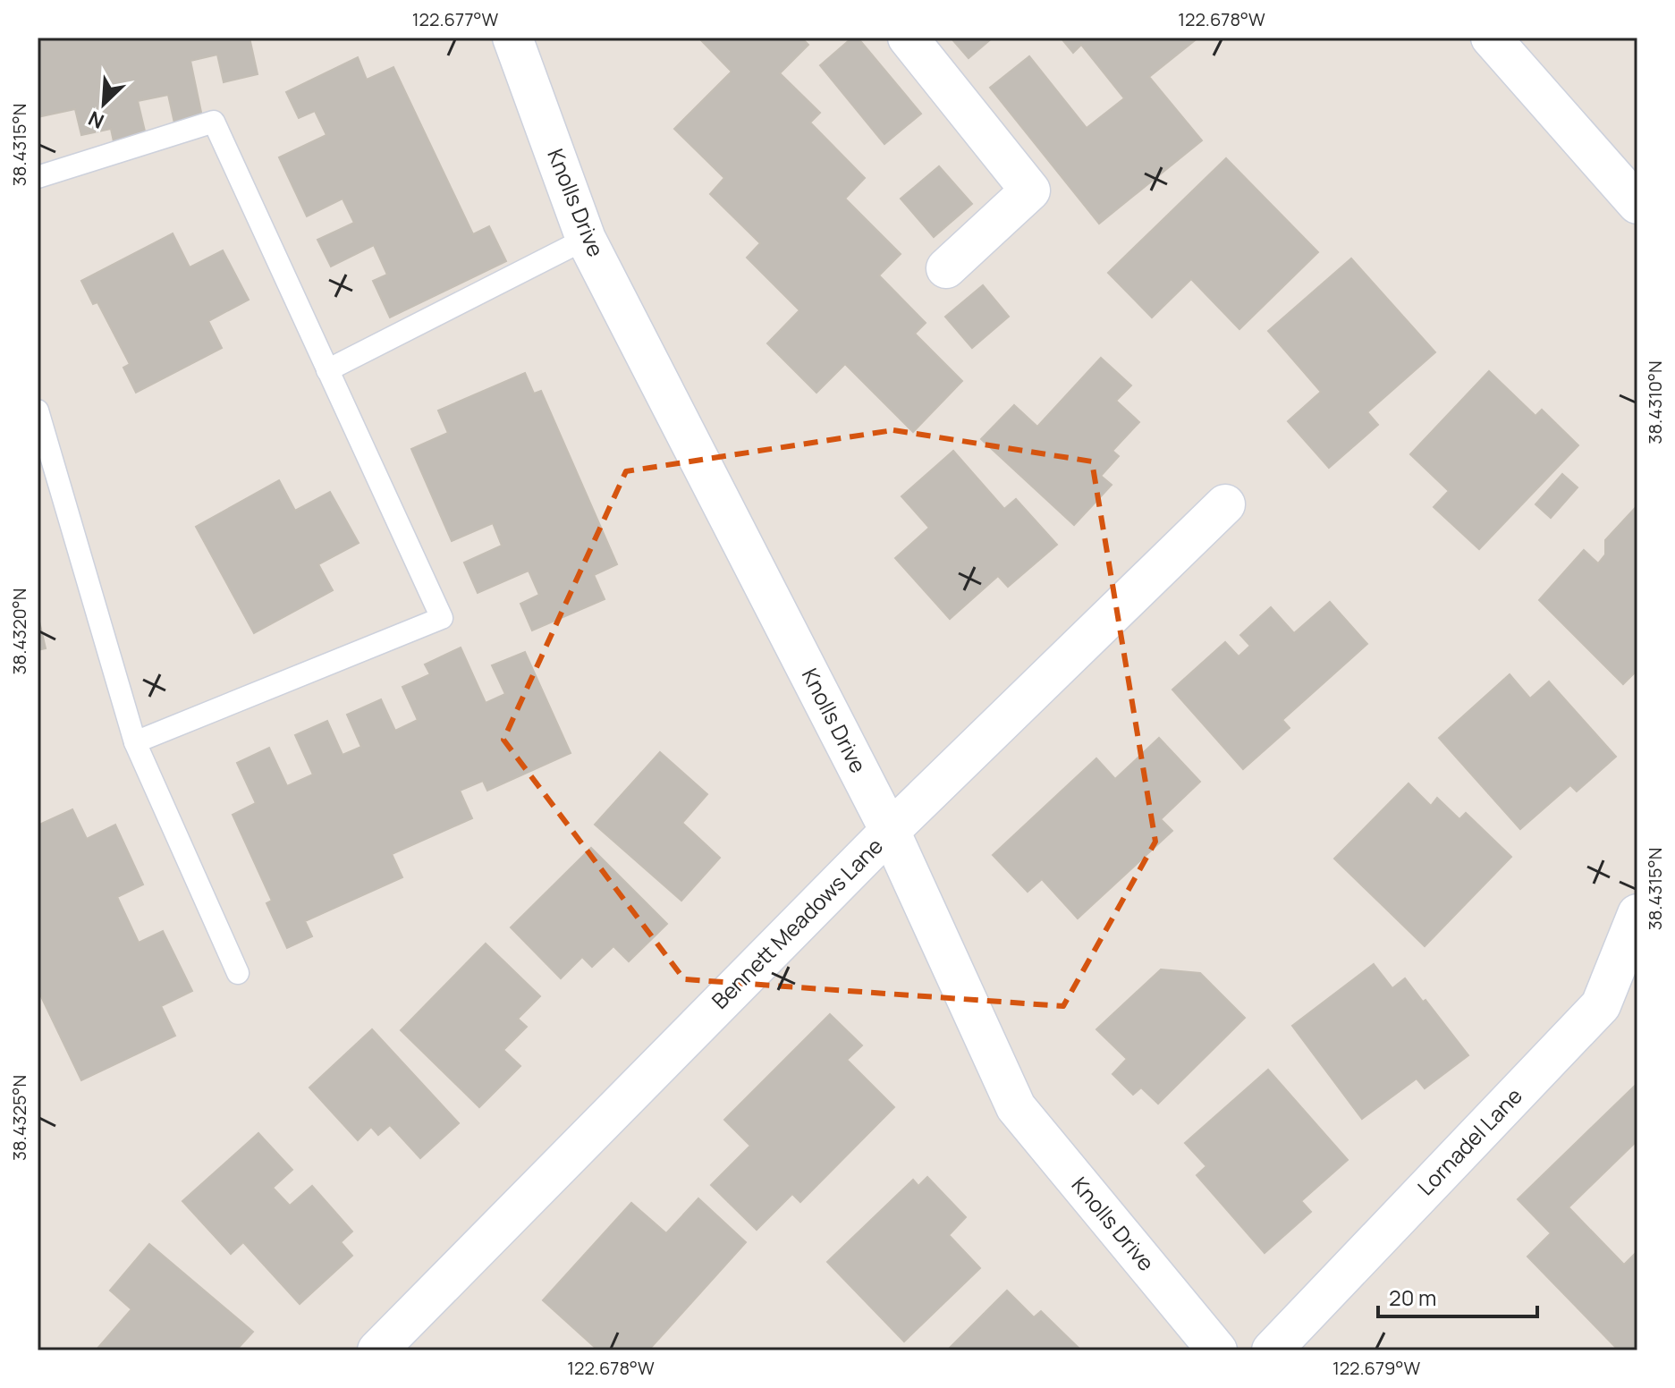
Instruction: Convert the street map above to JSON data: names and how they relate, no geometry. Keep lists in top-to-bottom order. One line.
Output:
{"streets":{"street":["Knolls Drive","Bennett Meadows Lane","Lornadel Lane"]},"crossings":[["Knolls Drive","Bennett Meadows Lane"]],"scale_bar":"20 m","north":"bottom left","coordinates":["122.677°W","122.678°W","38.4315°N","38.4310°N","38.4320°N","38.4325°N","122.679°W"]}
